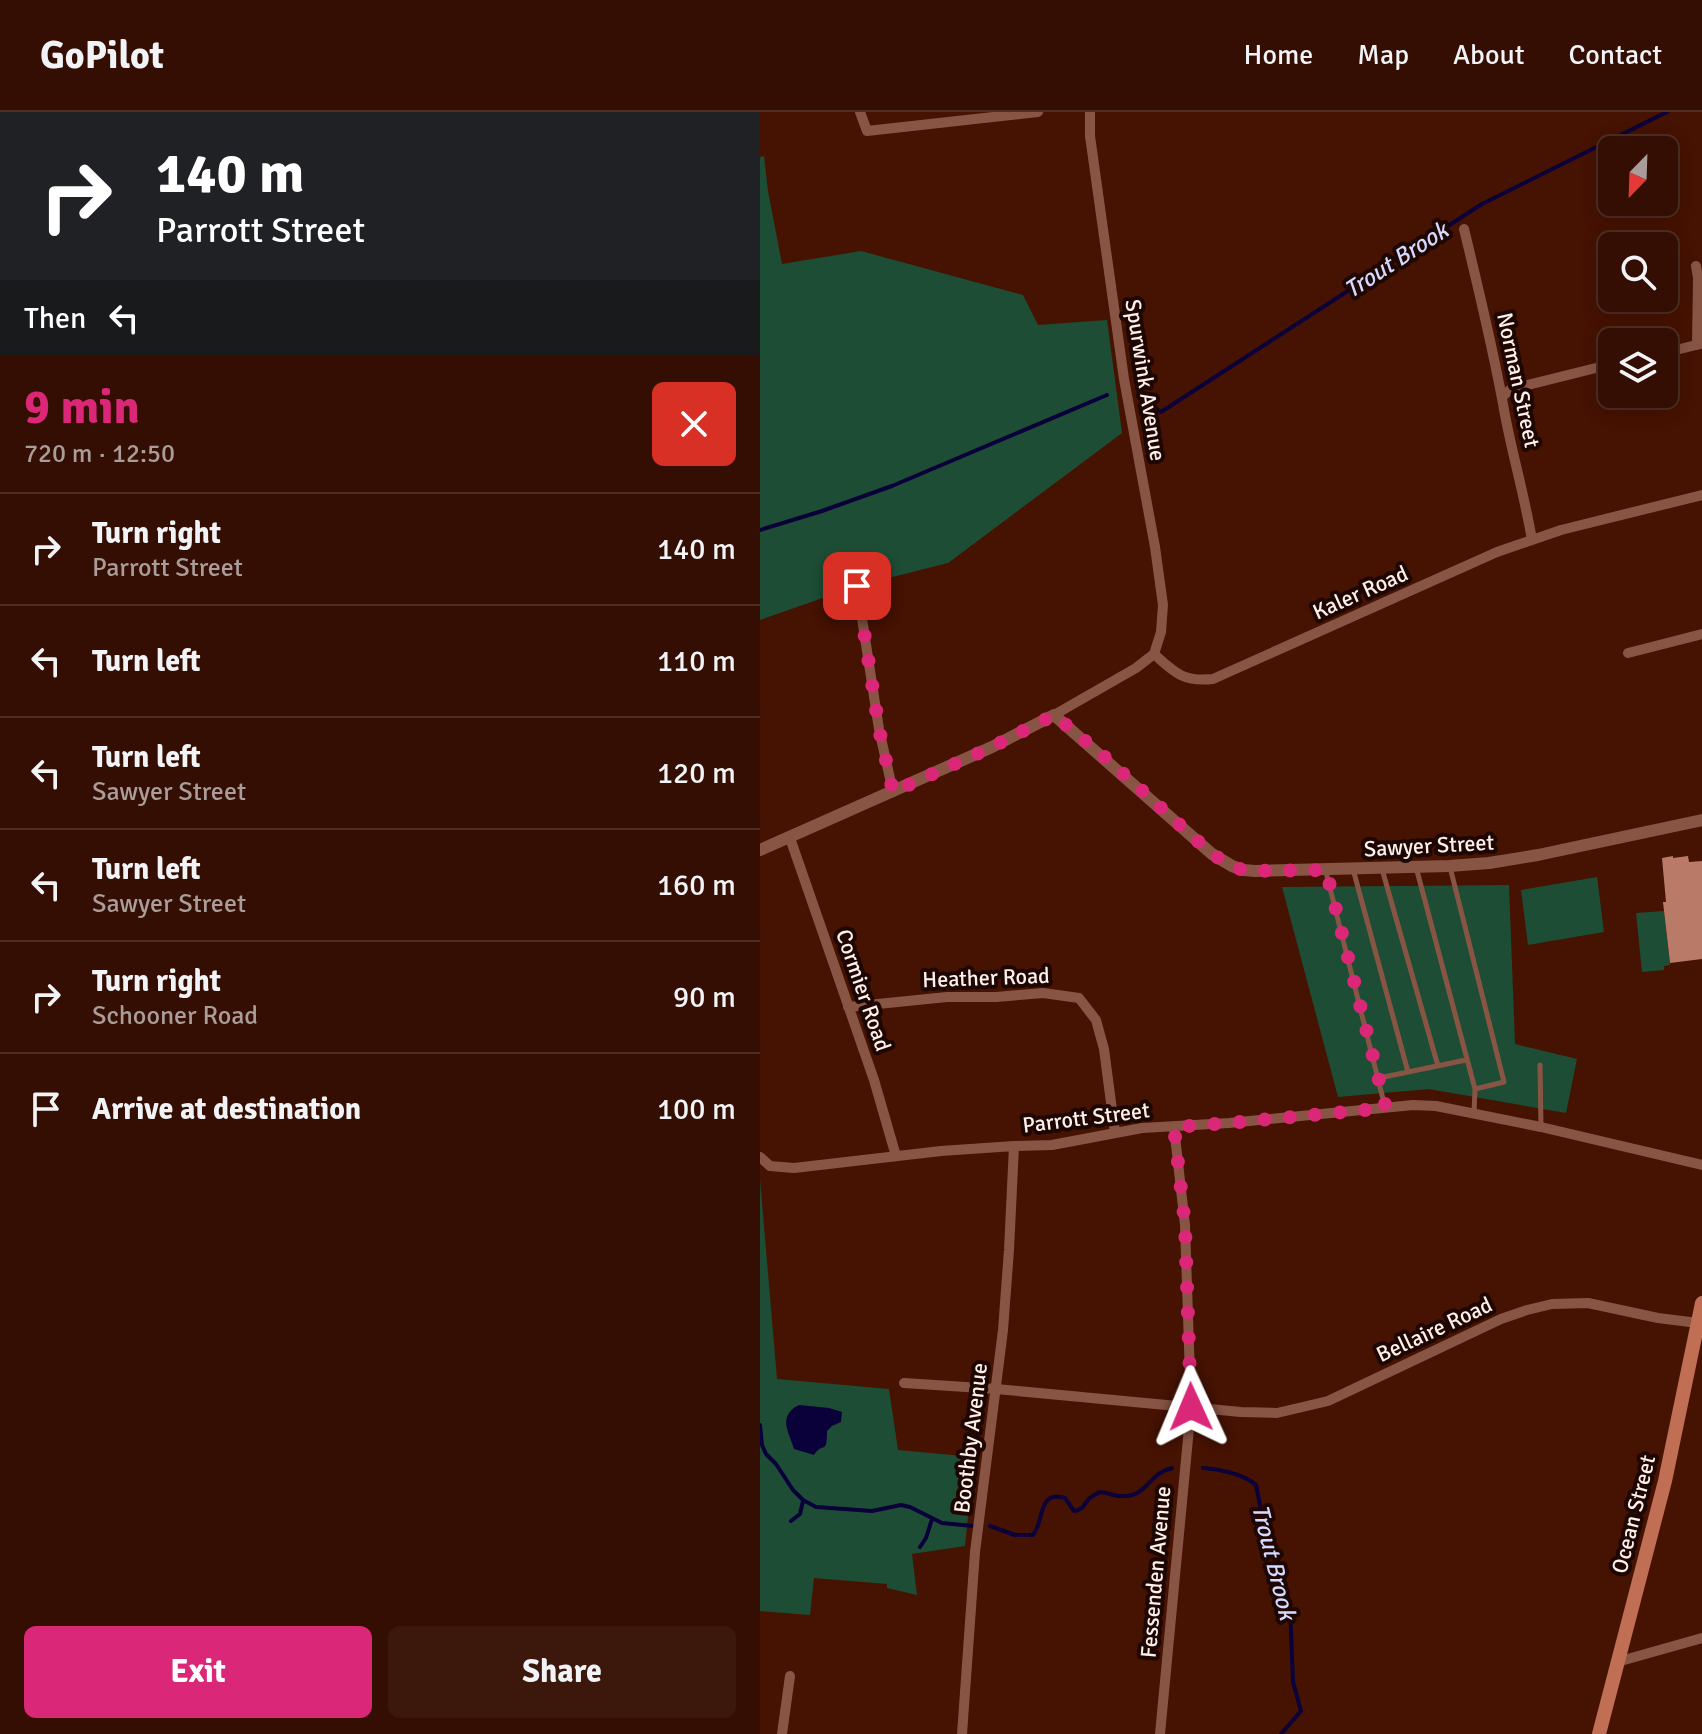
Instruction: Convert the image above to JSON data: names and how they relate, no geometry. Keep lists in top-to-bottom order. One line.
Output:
{"streets":{"main road":["Ocean Street"],"street":["Spurwink Avenue","Norman Street","Kaler Road","Sawyer Street","Heather Road","Cormier Road","Parrott Street","Bellaire Road","Boothby Avenue","Fessenden Avenue"]},"crossings":[["Spurwink Avenue","Kaler Road"],["Norman Street","Kaler Road"],["Heather Road","Cormier Road"],["Heather Road","Parrott Street"],["Cormier Road","Parrott Street"],["Parrott Street","Boothby Avenue"],["Parrott Street","Fessenden Avenue"],["Bellaire Road","Boothby Avenue"],["Bellaire Road","Ocean Street"],["Bellaire Road","Fessenden Avenue"]],"water":["Trout Brook"],"north":"bottom left","page":{"header":"GoPilot","nav":["Home","Map","About","Contact"],"turn":["140 m","Parrott Street"],"then":"Then","heading":["9 min","720 m · 12:50"],"list":[{"name":"Turn right","note":"Parrott Street","value":"140 m"},{"name":"Turn left","value":"110 m"},{"name":"Turn left","note":"Sawyer Street","value":"120 m"},{"name":"Turn left","note":"Sawyer Street","value":"160 m"},{"name":"Turn right","note":"Schooner Road","value":"90 m"},{"name":"Arrive at destination","value":"100 m"}],"buttons":["Exit","Share"]}}
